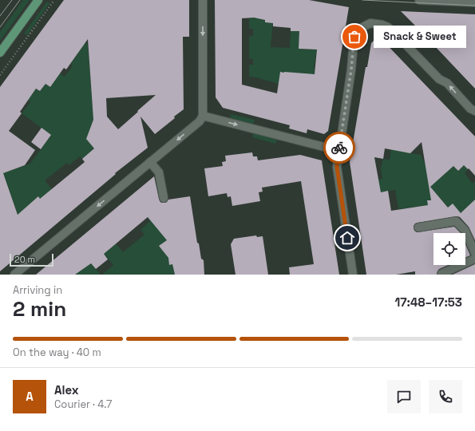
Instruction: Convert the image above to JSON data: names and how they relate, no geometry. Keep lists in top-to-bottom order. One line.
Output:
{"places":["Snack & Sweet"],"scale_bar":"20 m","page":{"bubble":"Snack & Sweet","scale":"20 m","heading":["2 min","Arriving in","17:48–17:53"],"panel":["Alex","Courier · 4.7"],"bar":"On the way · 40 m","round":"A"}}
